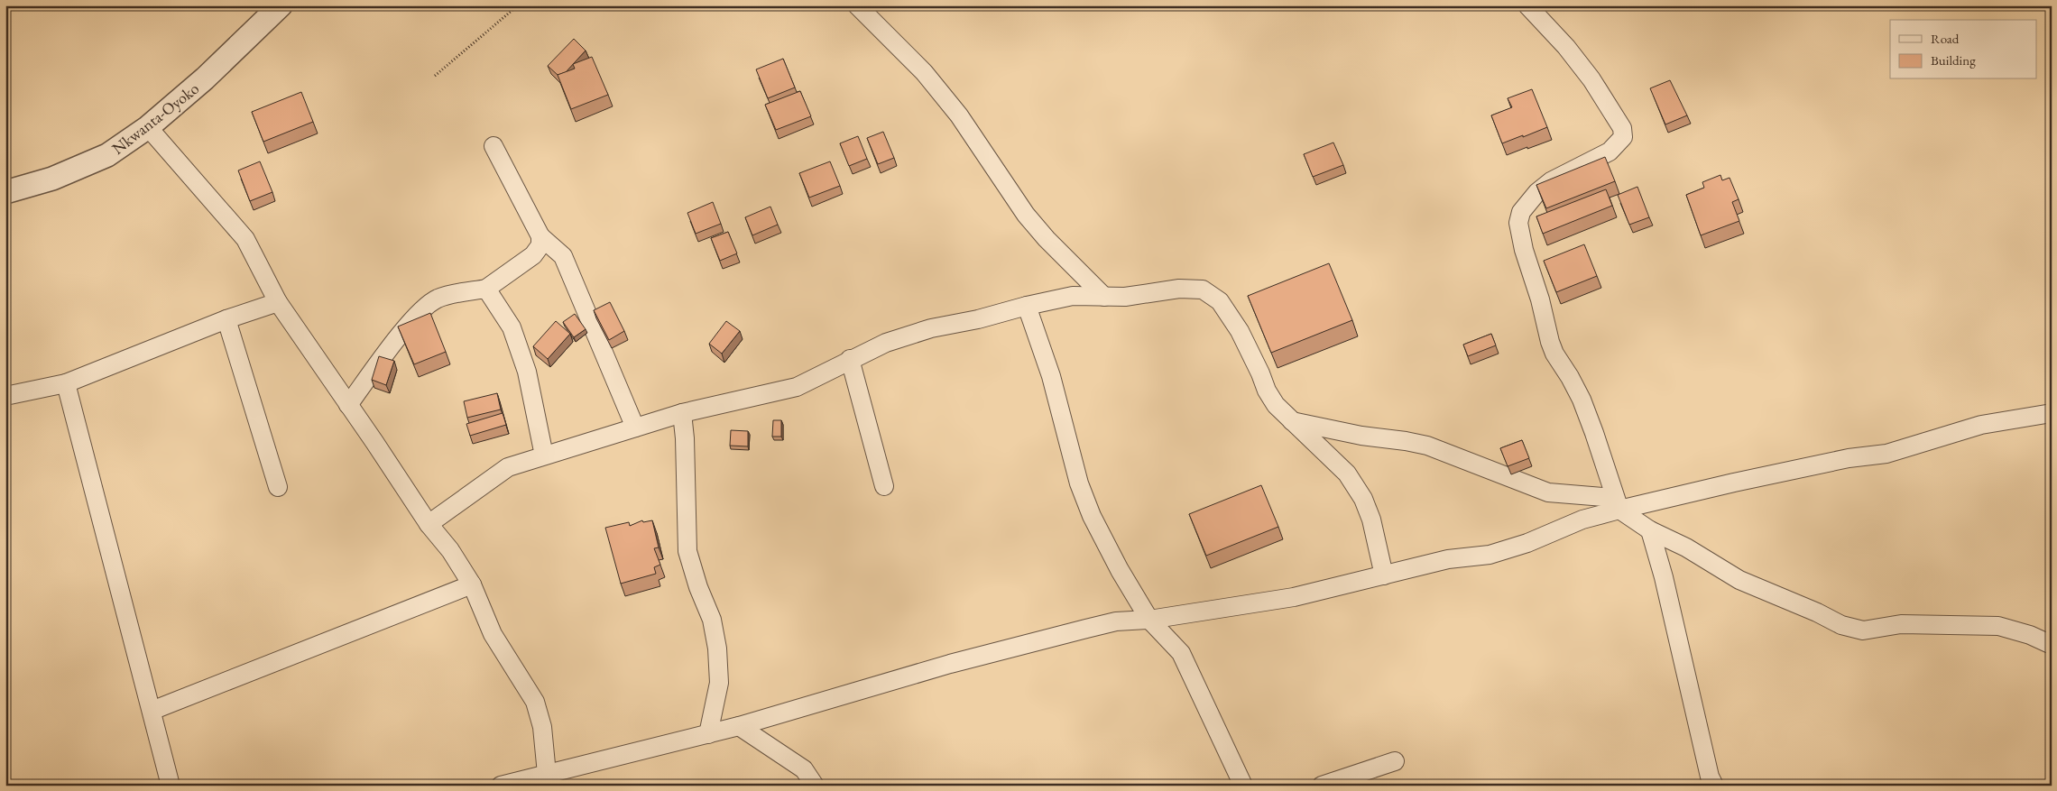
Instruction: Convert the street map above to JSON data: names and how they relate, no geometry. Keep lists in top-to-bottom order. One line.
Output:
{"streets":{"street":["Nkwanta-Oyoko"]},"legend":["Road","Building"]}
